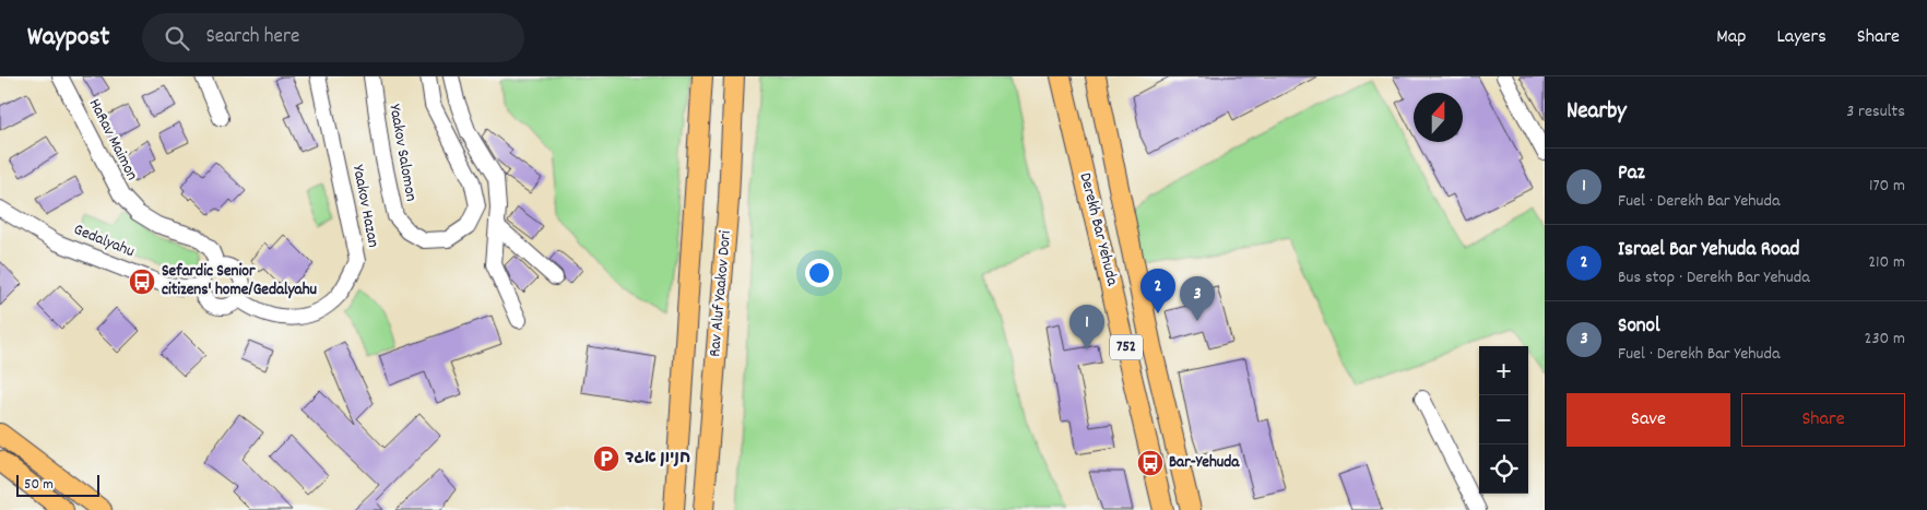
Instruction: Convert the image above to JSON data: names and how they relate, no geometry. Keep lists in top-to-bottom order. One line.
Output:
{"streets":{"main road":["Derekh Bar Yehuda","Rav Aluf Yaakov Dori","752"],"street":["HaRav Maimon","Yaakov Salomon","Yaakov Hazan","Gedalyahu"]},"crossings":[["HaRav Maimon","Yaakov Hazan"],["HaRav Maimon","Gedalyahu"],["Yaakov Hazan","Gedalyahu"]],"places":{"bus stop":["Sefardic Senior citizens' home/Gedalyahu","Bar-Yehuda"],"parking":["חניון אגד"]},"scale_bar":"50 m","north":"top","page":{"header":"Waypost","search":"Search here","nav":["Map","Layers","Share"],"heading":["Nearby","3 results"],"list":[{"mark":"1","name":"Paz","note":"Fuel · Derekh Bar Yehuda","value":"170 m"},{"mark":"2","name":"Israel Bar Yehuda Road","note":"Bus stop · Derekh Bar Yehuda","value":"210 m"},{"mark":"3","name":"Sonol","note":"Fuel · Derekh Bar Yehuda","value":"230 m"}],"pins":["2","3","1"],"map_buttons":["+","−"],"buttons":["Save","Share"],"scale":"50 m"}}
